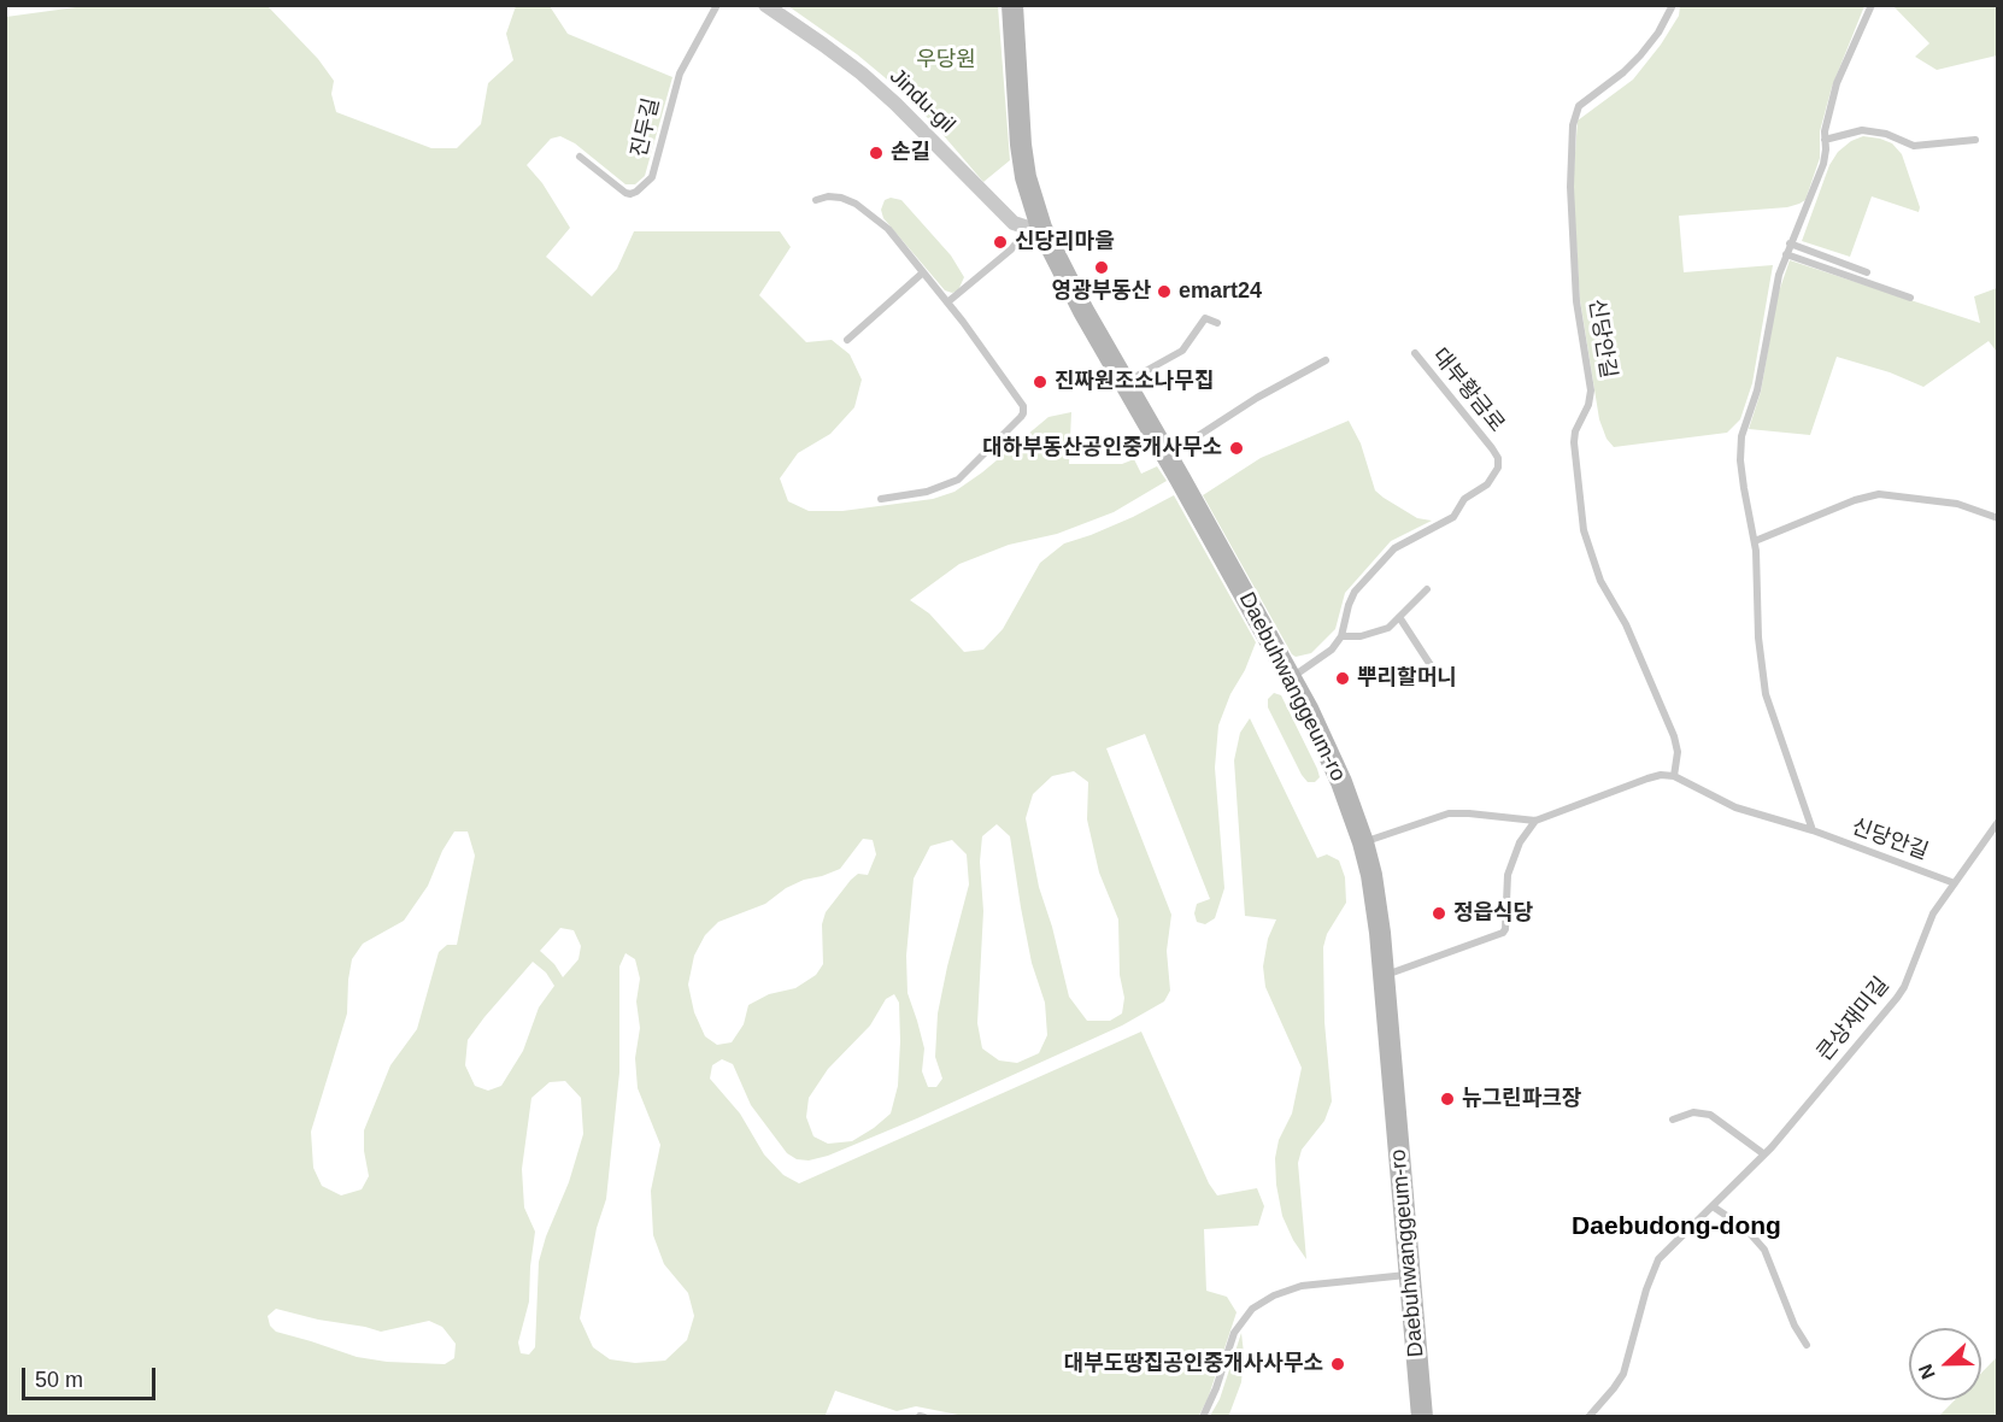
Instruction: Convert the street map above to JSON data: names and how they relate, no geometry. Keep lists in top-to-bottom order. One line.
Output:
{"streets":{"main road":["Daebuhwanggeum-ro"],"street":["Jindu-gil"],"lane":["진두길","신당안길","대부황금로","큰상재미길"]},"crossings":[["Jindu-gil","Daebuhwanggeum-ro"],["신당안길","큰상재미길"]],"districts":["Daebudong-dong"],"parks":["우당원"],"places":["손길","신당리마을","영광부동산","emart24","진짜원조소나무집","대하부동산공인중개사무소","뿌리할머니","정읍식당","뉴그린파크장","대부도땅집공인중개사사무소"],"scale_bar":"50 m","north":"left"}
